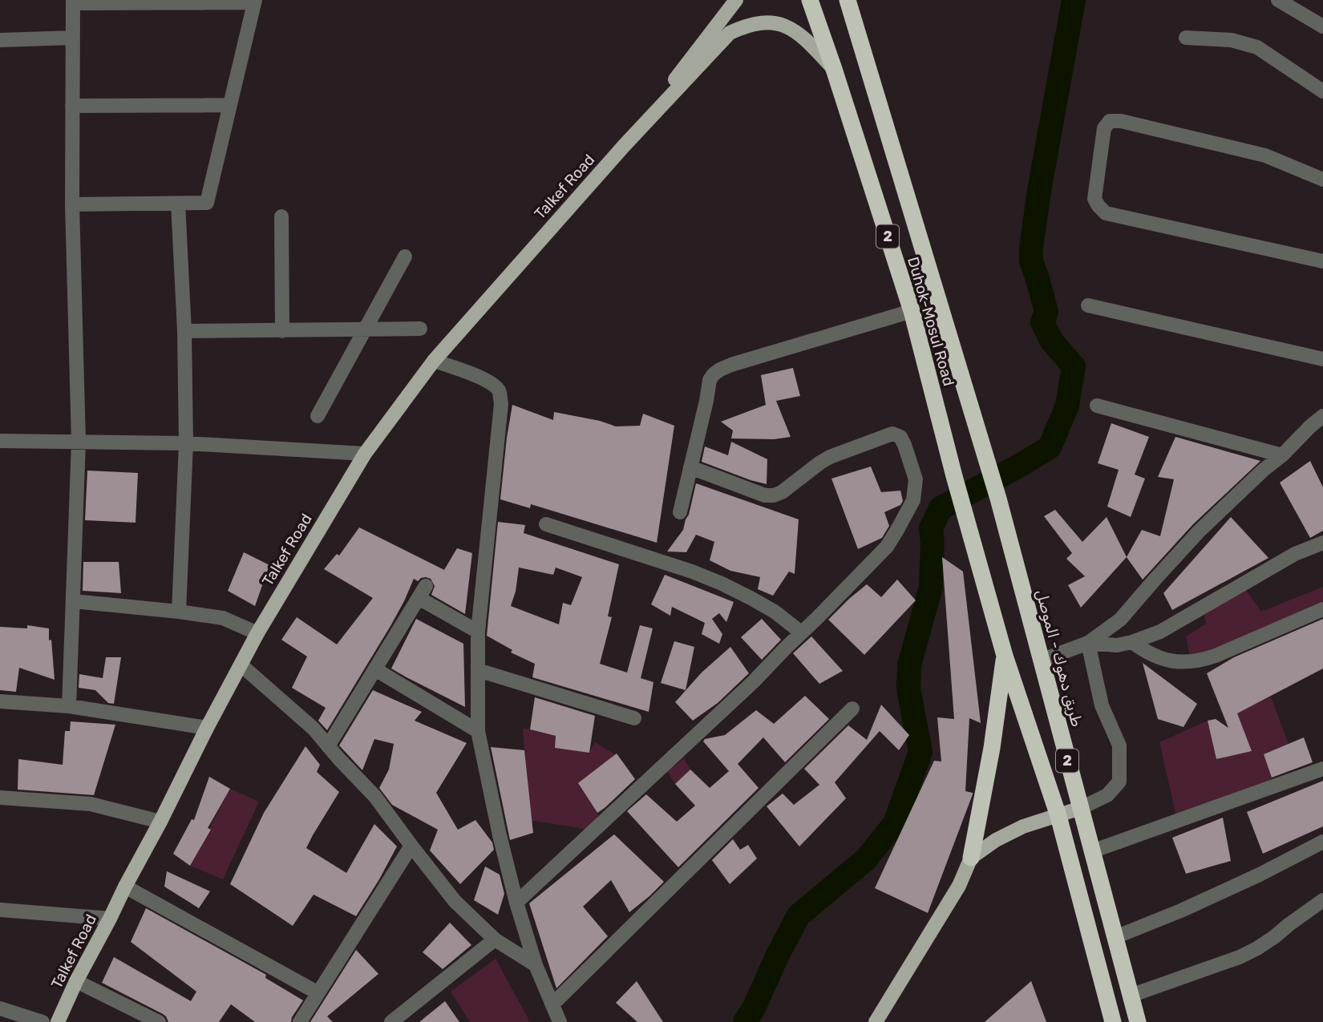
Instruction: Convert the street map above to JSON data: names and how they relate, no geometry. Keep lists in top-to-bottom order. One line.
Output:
{"streets":{"highway":["2","Duhok-Mosul Road","طريق دهوك - الموصل"],"main road":["Talkef Road"]},"crossings":[["2","Duhok-Mosul Road"],["Duhok-Mosul Road","طريق دهوك - الموصل"]]}
